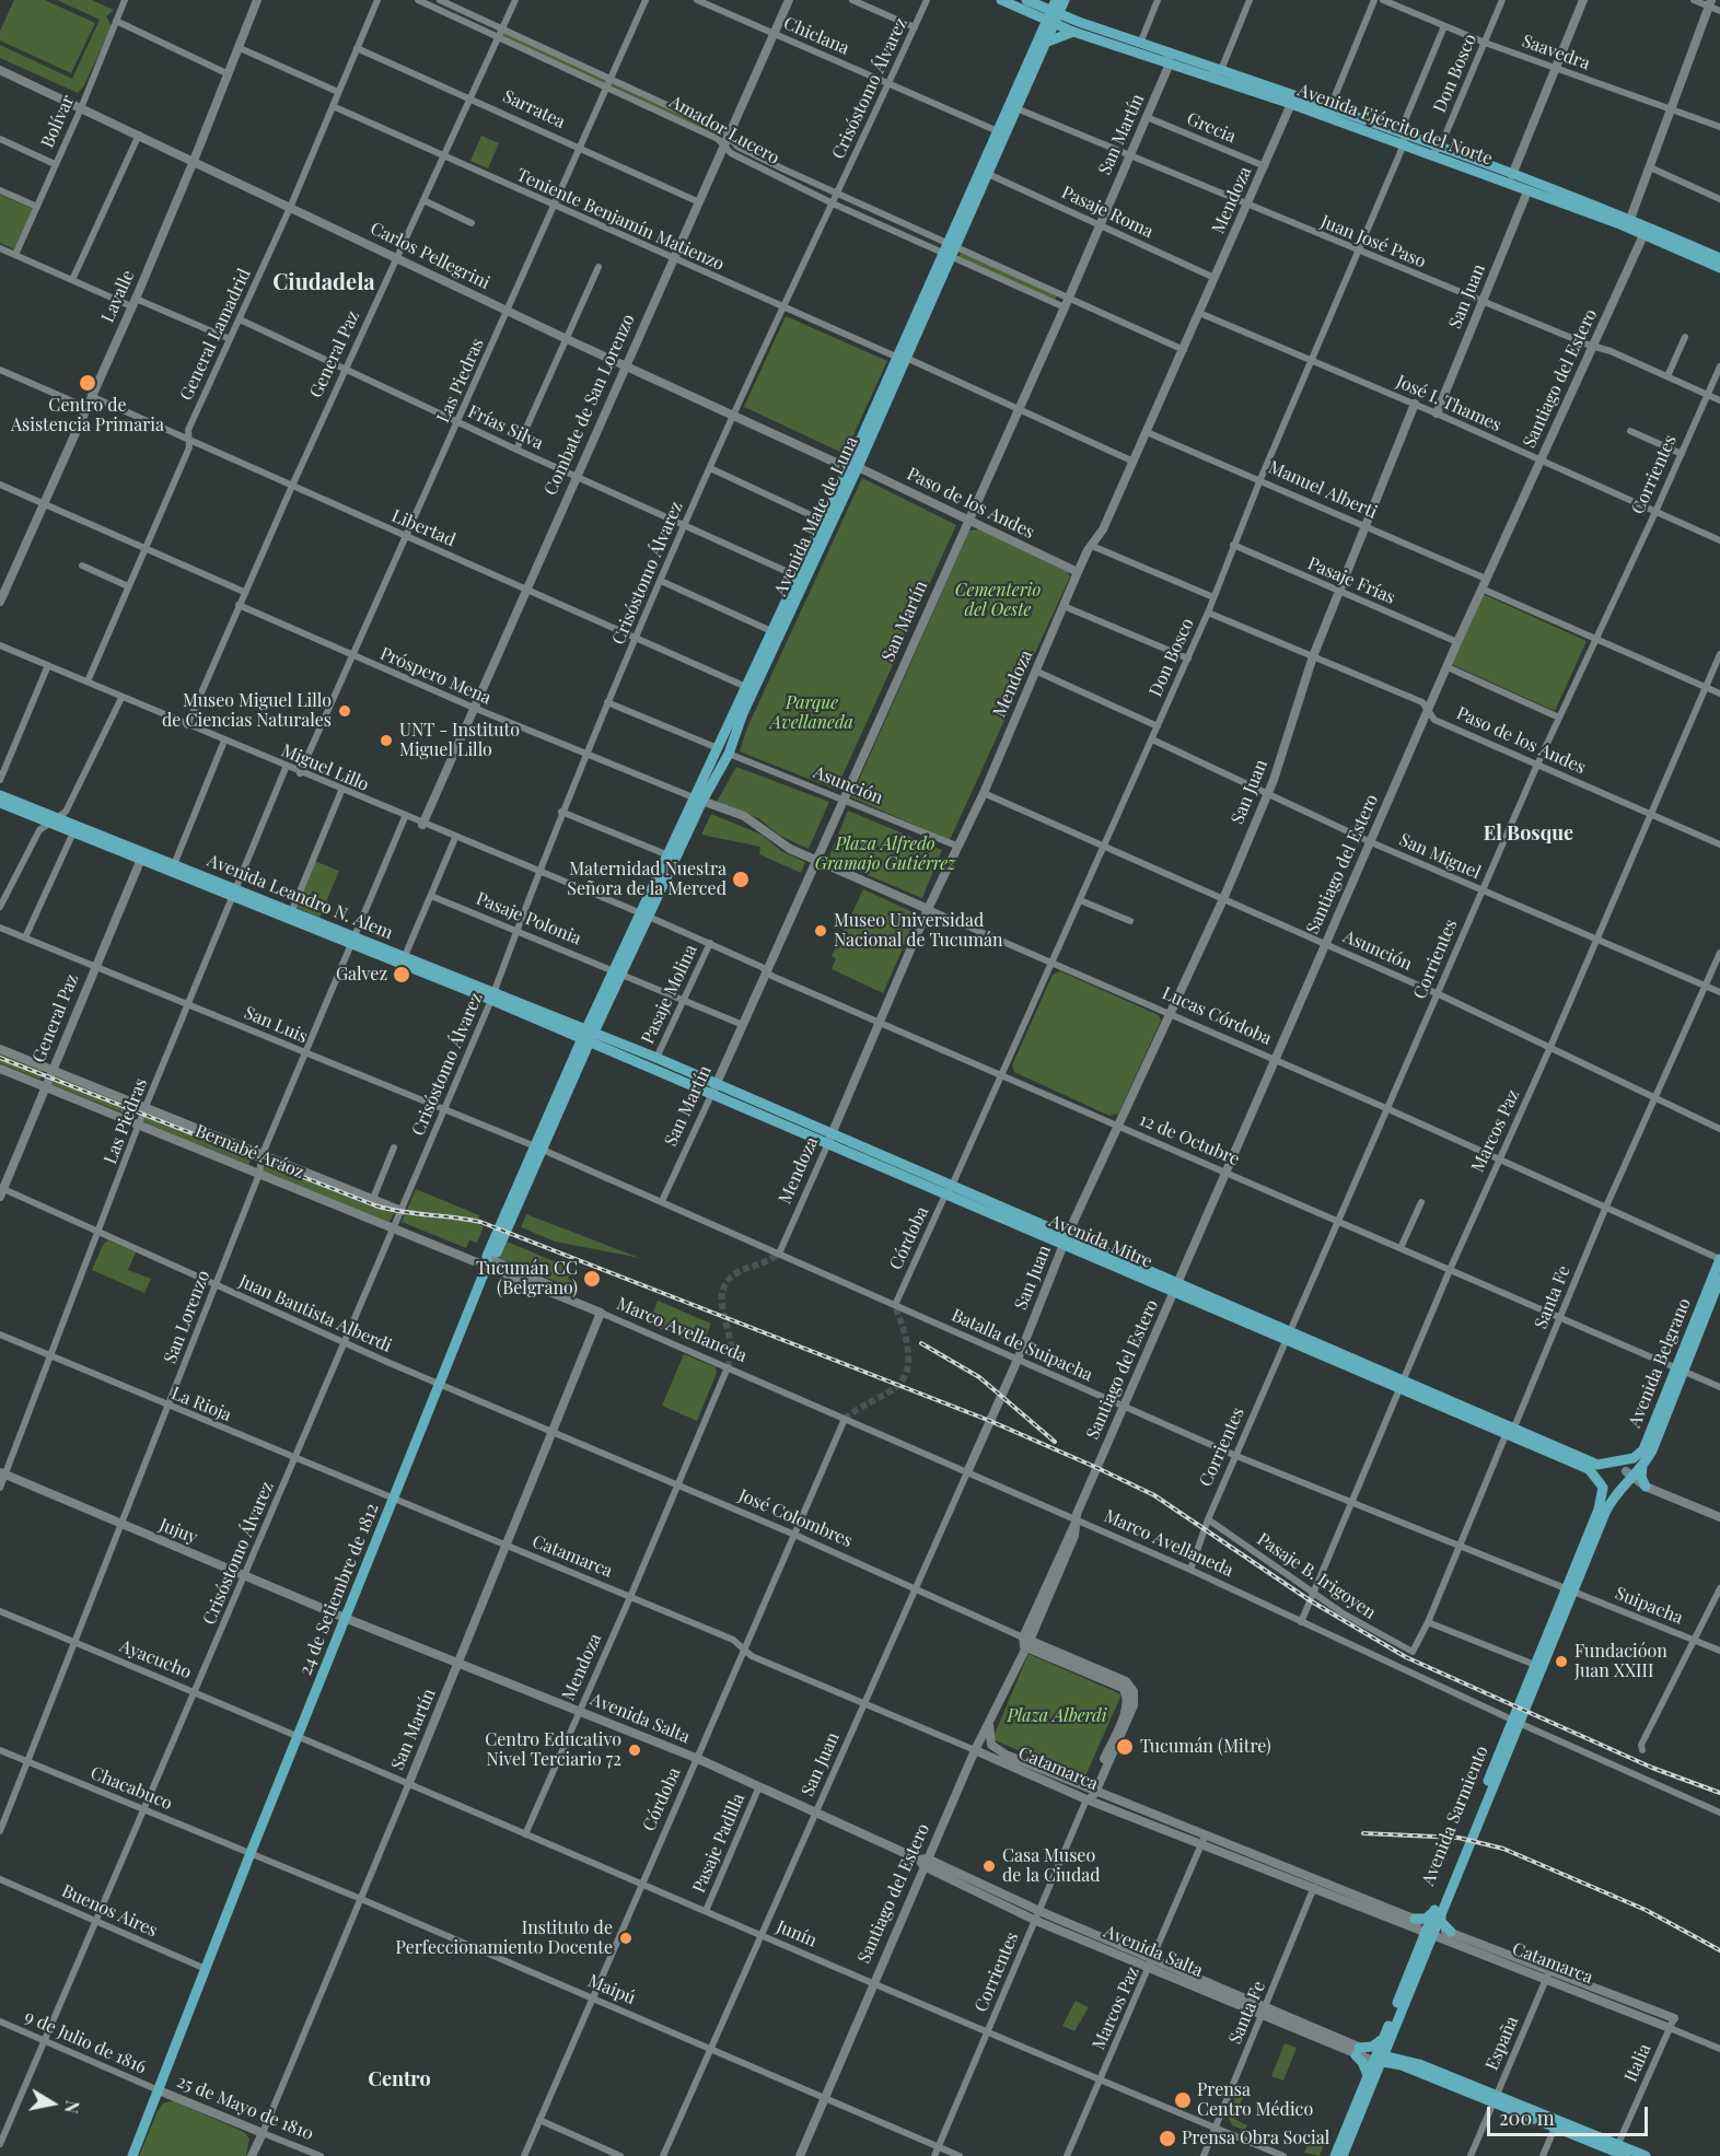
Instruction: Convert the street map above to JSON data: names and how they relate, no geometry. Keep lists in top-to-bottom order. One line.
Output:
{"streets":{"main road":["Avenida Ejército del Norte","Avenida Mate de Luna","Avenida Leandro N. Alem","Avenida Mitre","Avenida Belgrano","24 de Setiembre de 1812","Avenida Sarmiento"],"street":["Chiclana","Saavedra","Don Bosco","Crisóstomo Álvarez","Sarratea","Bolívar","Grecia","Amador Lucero","San Martín","Mendoza","Pasaje Roma","Teniente Benjamín Matienzo","Juan José Paso","Carlos Pellegrini","Lavalle","San Juan","General Lamadrid","General Paz","Santiago del Estero","Las Piedras","José I. Thames","Combate de San Lorenzo","Frías Silva","Corrientes","Manuel Alberti","Paso de los Andes","Libertad","Pasaje Frías","Próspero Mena","Miguel Lillo","Asunción","San Miguel","Pasaje Polonia","Pasaje Molina","Lucas Córdoba","San Luis","Marcos Paz","12 de Octubre","Bernabé Aráoz","Córdoba","Santa Fe","Juan Bautista Alberdi","San Lorenzo","Marco Avellaneda","Batalla de Suipacha","La Rioja","José Colombres","Jujuy","Catamarca","Pasaje B. Irigoyen","Suipacha","Ayacucho","Avenida Salta","Chacabuco","Pasaje Padilla","Buenos Aires","Junín","Maipú","9 de Julio de 1816","España","Italia","25 de Mayo de 1810"]},"crossings":[["Chiclana","Crisóstomo Álvarez"],["Chiclana","Combate de San Lorenzo"],["Chiclana","Avenida Mate de Luna"],["Saavedra","Don Bosco"],["Don Bosco","Avenida Ejército del Norte"],["Don Bosco","Juan José Paso"],["Don Bosco","José I. Thames"],["Don Bosco","Manuel Alberti"],["Don Bosco","Paso de los Andes"],["Don Bosco","Pasaje Frías"],["Don Bosco","Asunción"],["Don Bosco","San Miguel"],["Don Bosco","Lucas Córdoba"],["Don Bosco","12 de Octubre"],["Don Bosco","Córdoba"],["Don Bosco","Avenida Mitre"],["Crisóstomo Álvarez","Amador Lucero"],["Crisóstomo Álvarez","Teniente Benjamín Matienzo"],["Crisóstomo Álvarez","Carlos Pellegrini"],["Crisóstomo Álvarez","Frías Silva"],["Crisóstomo Álvarez","Libertad"],["Crisóstomo Álvarez","Próspero Mena"],["Crisóstomo Álvarez","Miguel Lillo"],["Crisóstomo Álvarez","Avenida Leandro N. Alem"],["Crisóstomo Álvarez","Pasaje Polonia"],["Crisóstomo Álvarez","San Luis"],["Crisóstomo Álvarez","Bernabé Aráoz"],["Crisóstomo Álvarez","Juan Bautista Alberdi"],["Crisóstomo Álvarez","La Rioja"],["Crisóstomo Álvarez","Jujuy"],["Crisóstomo Álvarez","Ayacucho"],["Crisóstomo Álvarez","Chacabuco"],["Crisóstomo Álvarez","Buenos Aires"],["Crisóstomo Álvarez","9 de Julio de 1816"],["Sarratea","General Lamadrid"],["Sarratea","General Paz"],["Sarratea","Las Piedras"],["Sarratea","Combate de San Lorenzo"],["Bolívar","Carlos Pellegrini"],["Avenida Ejército del Norte","San Martín"],["Avenida Ejército del Norte","Mendoza"],["Avenida Ejército del Norte","San Juan"],["Avenida Ejército del Norte","Santiago del Estero"],["Avenida Ejército del Norte","Avenida Mate de Luna"],["Grecia","San Martín"],["Grecia","Mendoza"],["Amador Lucero","San Martín"],["Amador Lucero","General Paz"],["Amador Lucero","Las Piedras"],["Amador Lucero","Combate de San Lorenzo"],["Amador Lucero","Avenida Mate de Luna"],["San Martín","Pasaje Roma"],["San Martín","Juan José Paso"],["San Martín","Paso de los Andes"],["San Martín","Asunción"],["San Martín","Pasaje Polonia"],["San Martín","Lucas Córdoba"],["San Martín","12 de Octubre"],["San Martín","Avenida Mitre"],["San Martín","Marco Avellaneda"],["San Martín","Batalla de Suipacha"],["San Martín","José Colombres"],["San Martín","Catamarca"],["San Martín","Avenida Salta"],["San Martín","Junín"],["San Martín","Maipú"],["San Martín","25 de Mayo de 1810"],["Mendoza","Pasaje Roma"],["Mendoza","Juan José Paso"],["Mendoza","José I. Thames"],["Mendoza","Manuel Alberti"],["Mendoza","Paso de los Andes"],["Mendoza","Asunción"],["Mendoza","Lucas Córdoba"],["Mendoza","12 de Octubre"],["Mendoza","Avenida Mitre"],["Mendoza","Marco Avellaneda"],["Mendoza","Batalla de Suipacha"],["Mendoza","José Colombres"],["Mendoza","Catamarca"],["Mendoza","Avenida Salta"],["Mendoza","Junín"],["Pasaje Roma","Avenida Mate de Luna"],["Teniente Benjamín Matienzo","General Lamadrid"],["Teniente Benjamín Matienzo","General Paz"],["Teniente Benjamín Matienzo","Las Piedras"],["Teniente Benjamín Matienzo","Combate de San Lorenzo"],["Teniente Benjamín Matienzo","Avenida Mate de Luna"],["Juan José Paso","San Juan"],["Juan José Paso","Santiago del Estero"],["Juan José Paso","Corrientes"],["Juan José Paso","Avenida Mate de Luna"],["Carlos Pellegrini","Lavalle"],["Carlos Pellegrini","General Lamadrid"],["Carlos Pellegrini","General Paz"],["Carlos Pellegrini","Las Piedras"],["Carlos Pellegrini","Combate de San Lorenzo"],["Carlos Pellegrini","Paso de los Andes"],["Carlos Pellegrini","Avenida Mate de Luna"],["Lavalle","Libertad"],["San Juan","José I. Thames"],["San Juan","Manuel Alberti"],["San Juan","Paso de los Andes"],["San Juan","Pasaje Frías"],["San Juan","Asunción"],["San Juan","San Miguel"],["San Juan","Lucas Córdoba"],["San Juan","12 de Octubre"],["San Juan","Avenida Mitre"],["San Juan","Marco Avellaneda"],["San Juan","Batalla de Suipacha"],["San Juan","José Colombres"],["San Juan","Catamarca"],["San Juan","Avenida Salta"],["San Juan","Junín"],["San Juan","Maipú"],["General Lamadrid","Frías Silva"],["General Lamadrid","Libertad"],["General Lamadrid","Miguel Lillo"],["General Paz","Frías Silva"],["General Paz","Libertad"],["General Paz","Próspero Mena"],["General Paz","Miguel Lillo"],["General Paz","Avenida Leandro N. Alem"],["General Paz","San Luis"],["General Paz","Bernabé Aráoz"],["General Paz","Juan Bautista Alberdi"],["Santiago del Estero","José I. Thames"],["Santiago del Estero","Manuel Alberti"],["Santiago del Estero","Paso de los Andes"],["Santiago del Estero","Pasaje Frías"],["Santiago del Estero","Asunción"],["Santiago del Estero","San Miguel"],["Santiago del Estero","Lucas Córdoba"],["Santiago del Estero","12 de Octubre"],["Santiago del Estero","Avenida Mitre"],["Santiago del Estero","Marco Avellaneda"],["Santiago del Estero","Batalla de Suipacha"],["Santiago del Estero","José Colombres"],["Santiago del Estero","Catamarca"],["Santiago del Estero","Avenida Salta"],["Santiago del Estero","Junín"],["Santiago del Estero","Maipú"],["Las Piedras","Frías Silva"],["Las Piedras","Libertad"],["Las Piedras","Próspero Mena"],["Las Piedras","Miguel Lillo"],["Las Piedras","Avenida Leandro N. Alem"],["Las Piedras","San Luis"],["Las Piedras","Bernabé Aráoz"],["Las Piedras","Juan Bautista Alberdi"],["Las Piedras","La Rioja"],["Las Piedras","Jujuy"],["José I. Thames","Corrientes"],["Combate de San Lorenzo","Frías Silva"],["Combate de San Lorenzo","Libertad"],["Combate de San Lorenzo","Próspero Mena"],["Combate de San Lorenzo","Miguel Lillo"],["Frías Silva","Avenida Mate de Luna"],["Corrientes","Paso de los Andes"],["Corrientes","Asunción"],["Corrientes","San Miguel"],["Corrientes","Lucas Córdoba"],["Corrientes","12 de Octubre"],["Corrientes","Avenida Mitre"],["Corrientes","Marco Avellaneda"],["Corrientes","Batalla de Suipacha"],["Corrientes","José Colombres"],["Corrientes","Catamarca"],["Corrientes","Pasaje B. Irigoyen"],["Corrientes","Avenida Salta"],["Corrientes","Junín"],["Corrientes","Maipú"],["Paso de los Andes","Avenida Mate de Luna"],["Paso de los Andes","Marcos Paz"],["Avenida Mate de Luna","Libertad"],["Avenida Mate de Luna","Próspero Mena"],["Avenida Mate de Luna","Miguel Lillo"],["Avenida Mate de Luna","Asunción"],["Avenida Mate de Luna","Avenida Leandro N. Alem"],["Avenida Mate de Luna","Pasaje Polonia"],["Avenida Mate de Luna","Lucas Córdoba"],["Avenida Mate de Luna","12 de Octubre"],["Avenida Mate de Luna","Avenida Mitre"],["Avenida Mate de Luna","24 de Setiembre de 1812"],["Próspero Mena","Lucas Córdoba"],["Miguel Lillo","12 de Octubre"],["Miguel Lillo","San Lorenzo"],["Asunción","Marcos Paz"],["Asunción","Santa Fe"],["San Miguel","Marcos Paz"],["San Miguel","Santa Fe"],["Avenida Leandro N. Alem","Avenida Mitre"],["Avenida Leandro N. Alem","San Lorenzo"],["Avenida Leandro N. Alem","24 de Setiembre de 1812"],["Pasaje Polonia","Pasaje Molina"],["Pasaje Molina","12 de Octubre"],["Pasaje Molina","Avenida Mitre"],["Lucas Córdoba","Marcos Paz"],["Lucas Córdoba","Santa Fe"],["Lucas Córdoba","Avenida Belgrano"],["San Luis","San Lorenzo"],["San Luis","Batalla de Suipacha"],["San Luis","24 de Setiembre de 1812"],["Marcos Paz","12 de Octubre"],["Marcos Paz","Avenida Mitre"],["Marcos Paz","Marco Avellaneda"],["Marcos Paz","Batalla de Suipacha"],["Marcos Paz","Catamarca"],["Marcos Paz","Pasaje B. Irigoyen"],["Marcos Paz","Avenida Salta"],["Marcos Paz","Junín"],["12 de Octubre","Santa Fe"],["12 de Octubre","Avenida Belgrano"],["Bernabé Aráoz","San Lorenzo"],["Bernabé Aráoz","Marco Avellaneda"],["Bernabé Aráoz","24 de Setiembre de 1812"],["Córdoba","Avenida Mitre"],["Córdoba","Marco Avellaneda"],["Córdoba","Batalla de Suipacha"],["Córdoba","José Colombres"],["Córdoba","Catamarca"],["Córdoba","Avenida Salta"],["Córdoba","Junín"],["Córdoba","Maipú"],["Avenida Mitre","Santa Fe"],["Avenida Mitre","Avenida Belgrano"],["Avenida Mitre","24 de Setiembre de 1812"],["Avenida Mitre","Avenida Sarmiento"],["Santa Fe","Batalla de Suipacha"],["Santa Fe","Catamarca"],["Santa Fe","Pasaje B. Irigoyen"],["Santa Fe","Avenida Salta"],["Santa Fe","Junín"],["Juan Bautista Alberdi","San Lorenzo"],["Juan Bautista Alberdi","José Colombres"],["Juan Bautista Alberdi","24 de Setiembre de 1812"],["San Lorenzo","La Rioja"],["San Lorenzo","Jujuy"],["San Lorenzo","Ayacucho"],["San Lorenzo","Chacabuco"],["Marco Avellaneda","24 de Setiembre de 1812"],["Marco Avellaneda","Avenida Sarmiento"],["Batalla de Suipacha","24 de Setiembre de 1812"],["Batalla de Suipacha","Suipacha"],["Batalla de Suipacha","Avenida Sarmiento"],["Avenida Belgrano","Avenida Sarmiento"],["La Rioja","Catamarca"],["La Rioja","24 de Setiembre de 1812"],["José Colombres","24 de Setiembre de 1812"],["Jujuy","24 de Setiembre de 1812"],["Jujuy","Avenida Salta"],["Catamarca","24 de Setiembre de 1812"],["Catamarca","Avenida Sarmiento"],["Catamarca","España"],["Catamarca","Italia"],["24 de Setiembre de 1812","Ayacucho"],["24 de Setiembre de 1812","Avenida Salta"],["24 de Setiembre de 1812","Chacabuco"],["24 de Setiembre de 1812","Buenos Aires"],["24 de Setiembre de 1812","Junín"],["24 de Setiembre de 1812","Maipú"],["24 de Setiembre de 1812","9 de Julio de 1816"],["24 de Setiembre de 1812","25 de Mayo de 1810"],["Suipacha","Avenida Sarmiento"],["Ayacucho","Junín"],["Avenida Salta","Avenida Sarmiento"],["Avenida Salta","Pasaje Padilla"],["Chacabuco","Maipú"],["Pasaje Padilla","Junín"],["9 de Julio de 1816","25 de Mayo de 1810"]],"districts":["Ciudadela","El Bosque","Centro"],"parks":["Cementerio del Oeste","Parque Avellaneda","Plaza Alfredo Gramajo Gutiérrez","Plaza Alberdi"],"places":["Centro de Asistencia Primaria","Museo Miguel Lillo de Ciencias Naturales","UNT - Instituto Miguel Lillo","Maternidad Nuestra Señora de la Merced","Museo Universidad Nacional de Tucumán","Galvez","Tucumán CC (Belgrano)","Fundacióon Juan XXIII","Tucumán (Mitre)","Centro Educativo Nivel Terciario 72","Casa Museo de la Ciudad","Instituto de Perfeccionamiento Docente","Prensa Centro Médico","Prensa Obra Social"],"scale_bar":"200 m","north":"right"}
